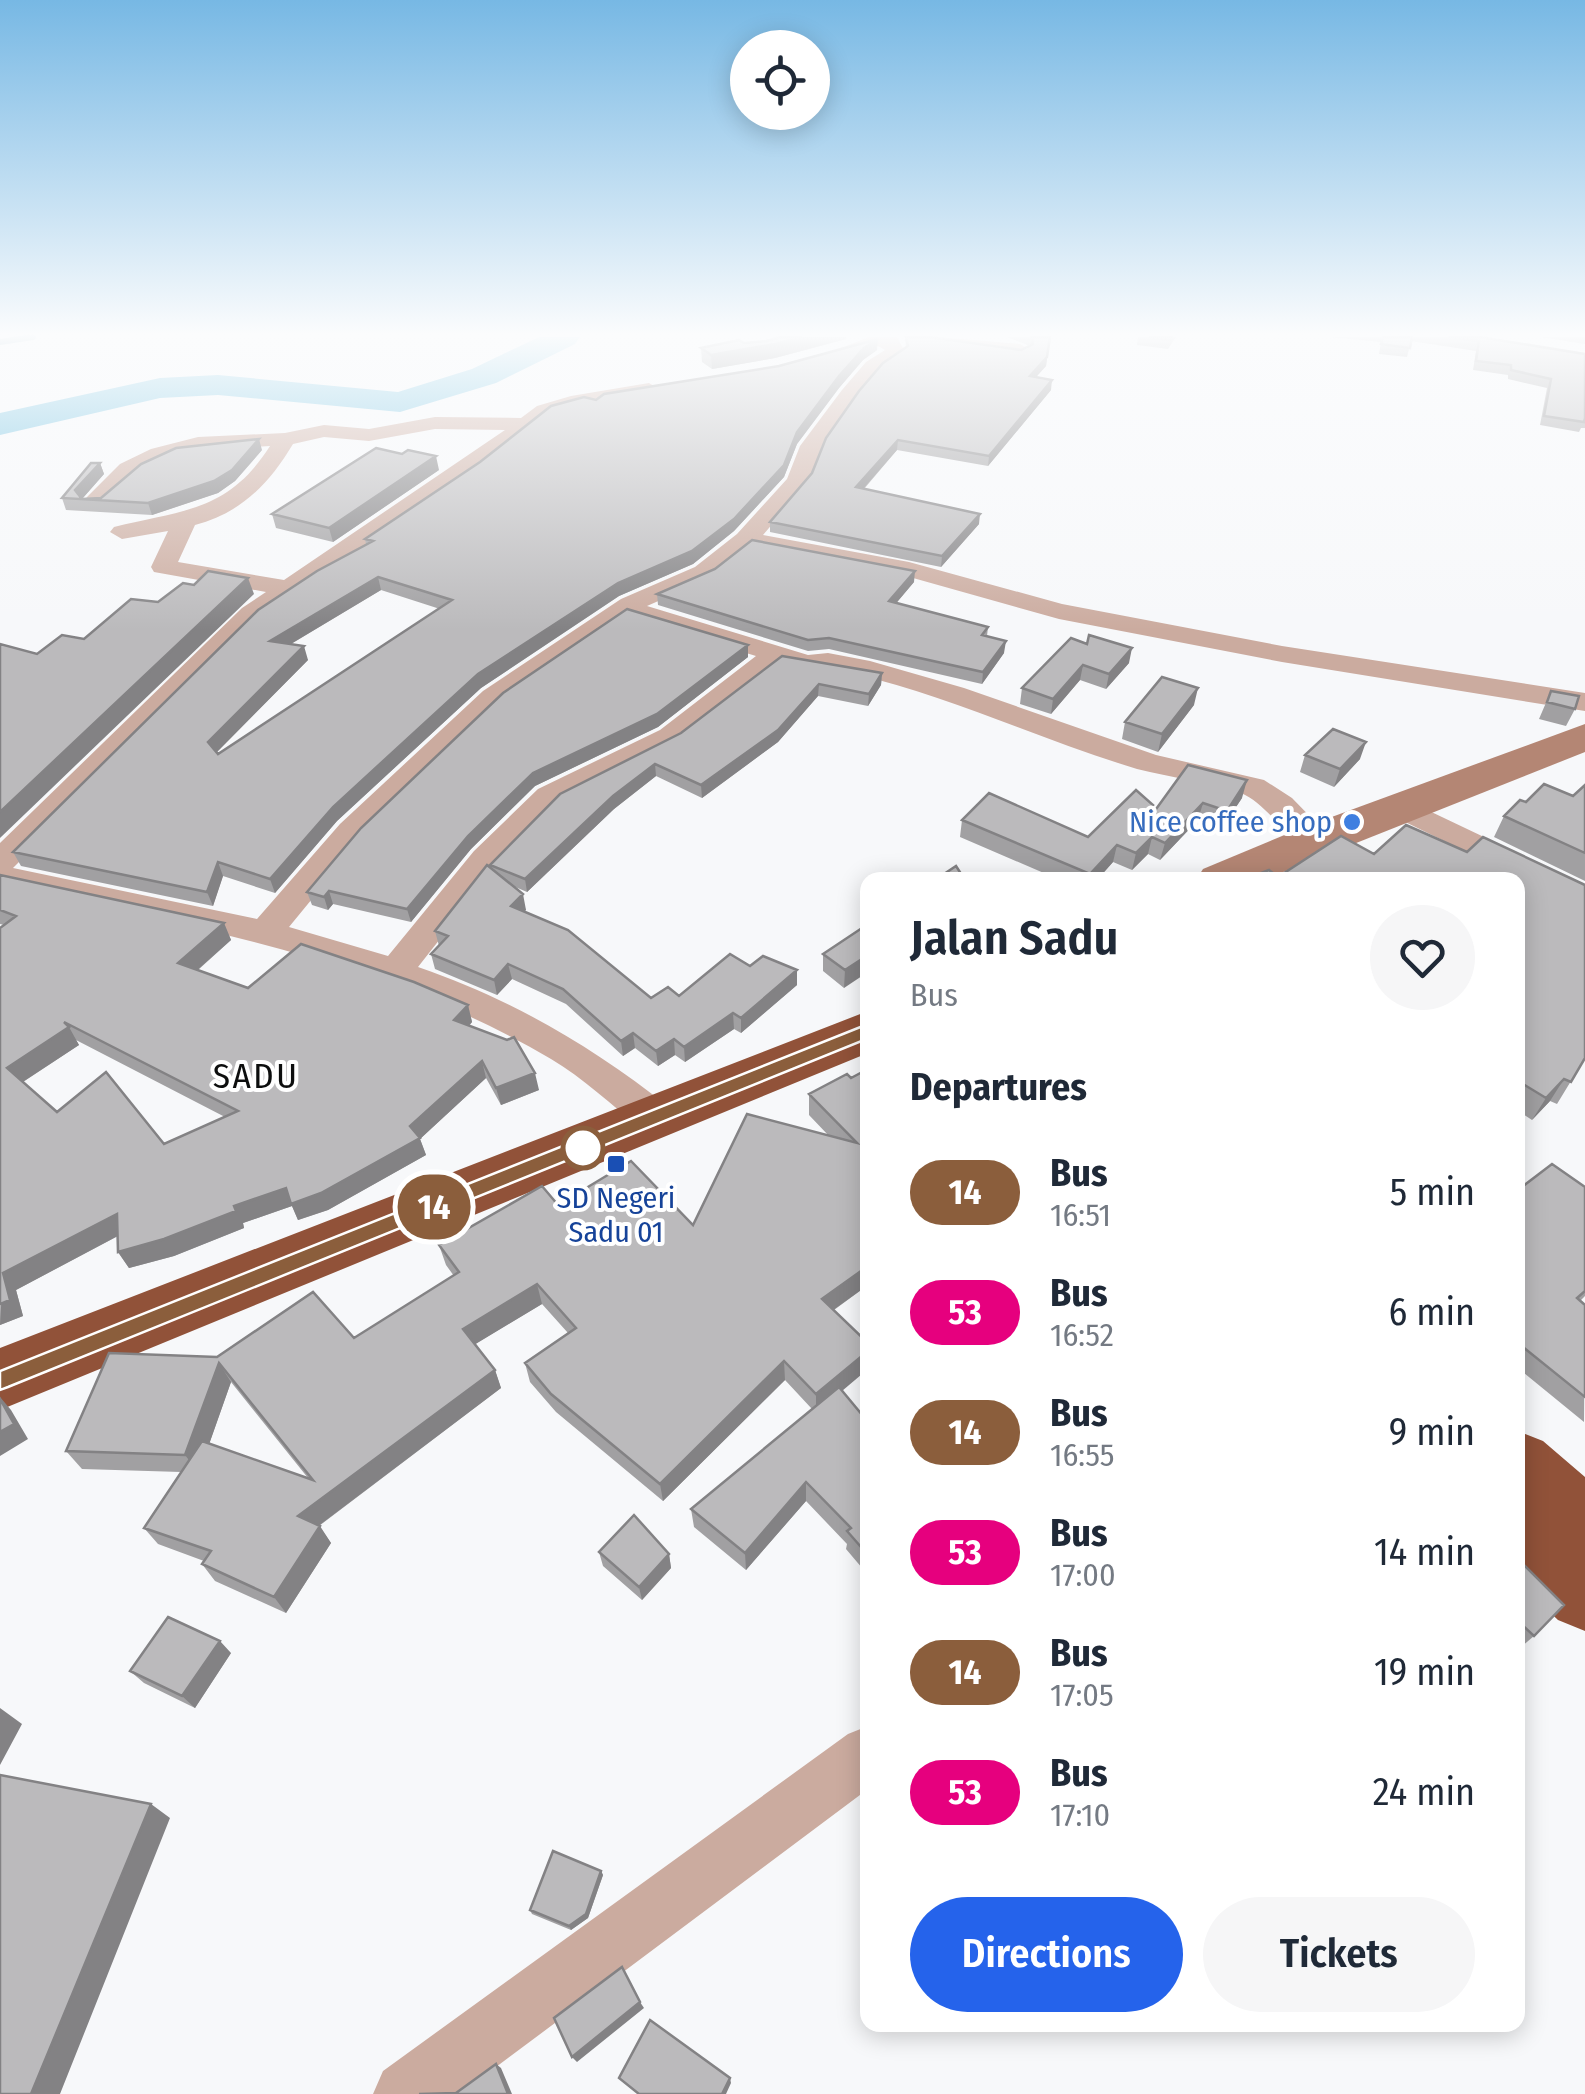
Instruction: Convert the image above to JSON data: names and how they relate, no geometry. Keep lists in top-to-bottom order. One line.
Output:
{"districts":["SADU"],"places":{"other":["Nice coffee shop"],"transit":["SD Negeri Sadu 01"]},"lines":["bus line 14"],"page":{"on_map":"14","heading":[["Jalan Sadu","Bus"],"Departures"],"list":[{"mark":"14","name":"Bus","note":"16:51","value":"5 min"},{"mark":"53","name":"Bus","note":"16:52","value":"6 min"},{"mark":"14","name":"Bus","note":"16:55","value":"9 min"},{"mark":"53","name":"Bus","note":"17:00","value":"14 min"},{"mark":"14","name":"Bus","note":"17:05","value":"19 min"},{"mark":"53","name":"Bus","note":"17:10","value":"24 min"}],"buttons":["Directions","Tickets"]}}
